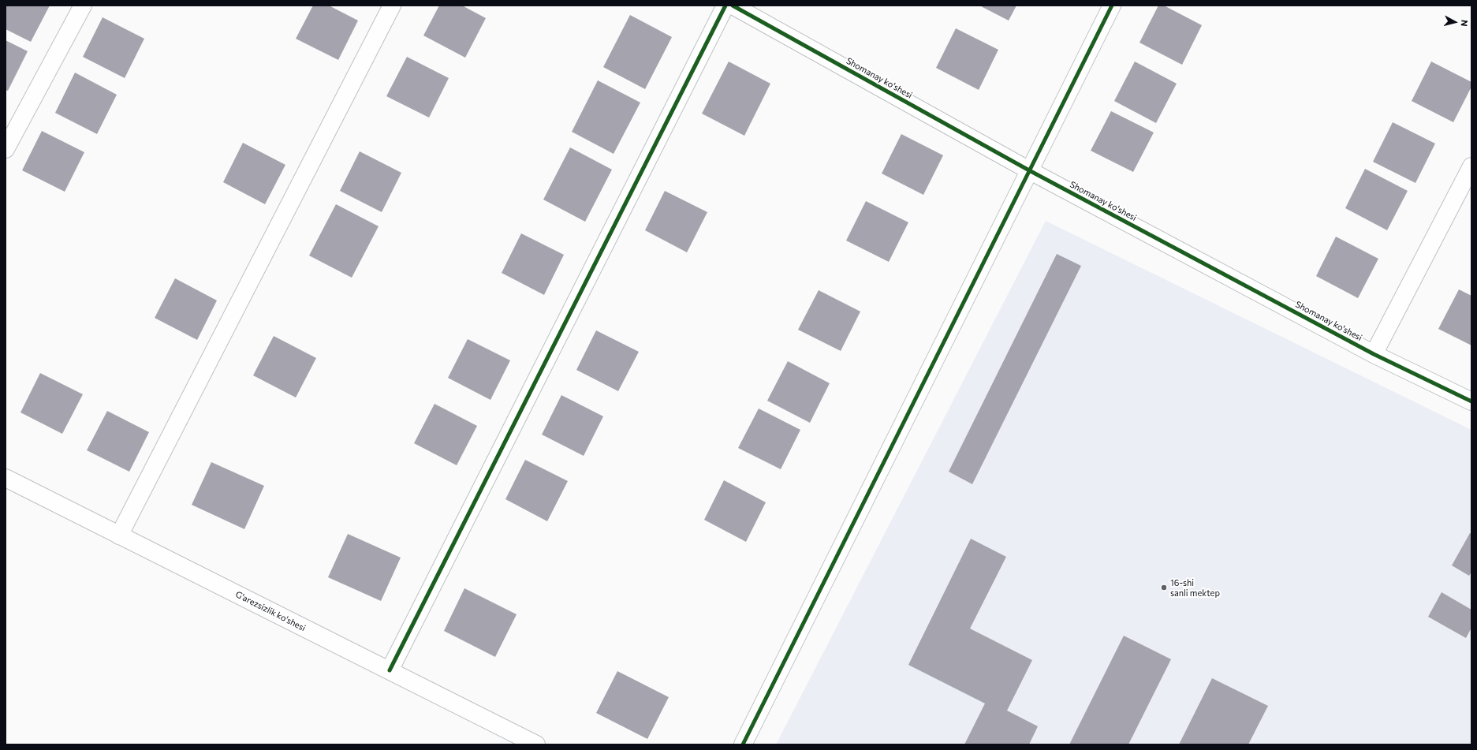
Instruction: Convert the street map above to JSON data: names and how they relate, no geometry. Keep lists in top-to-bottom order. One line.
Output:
{"streets":{"street":["Shomanay ko'shesi","G'arezsizlik ko'shesi"]},"places":["16-shi sanli mektep"],"north":"right"}
